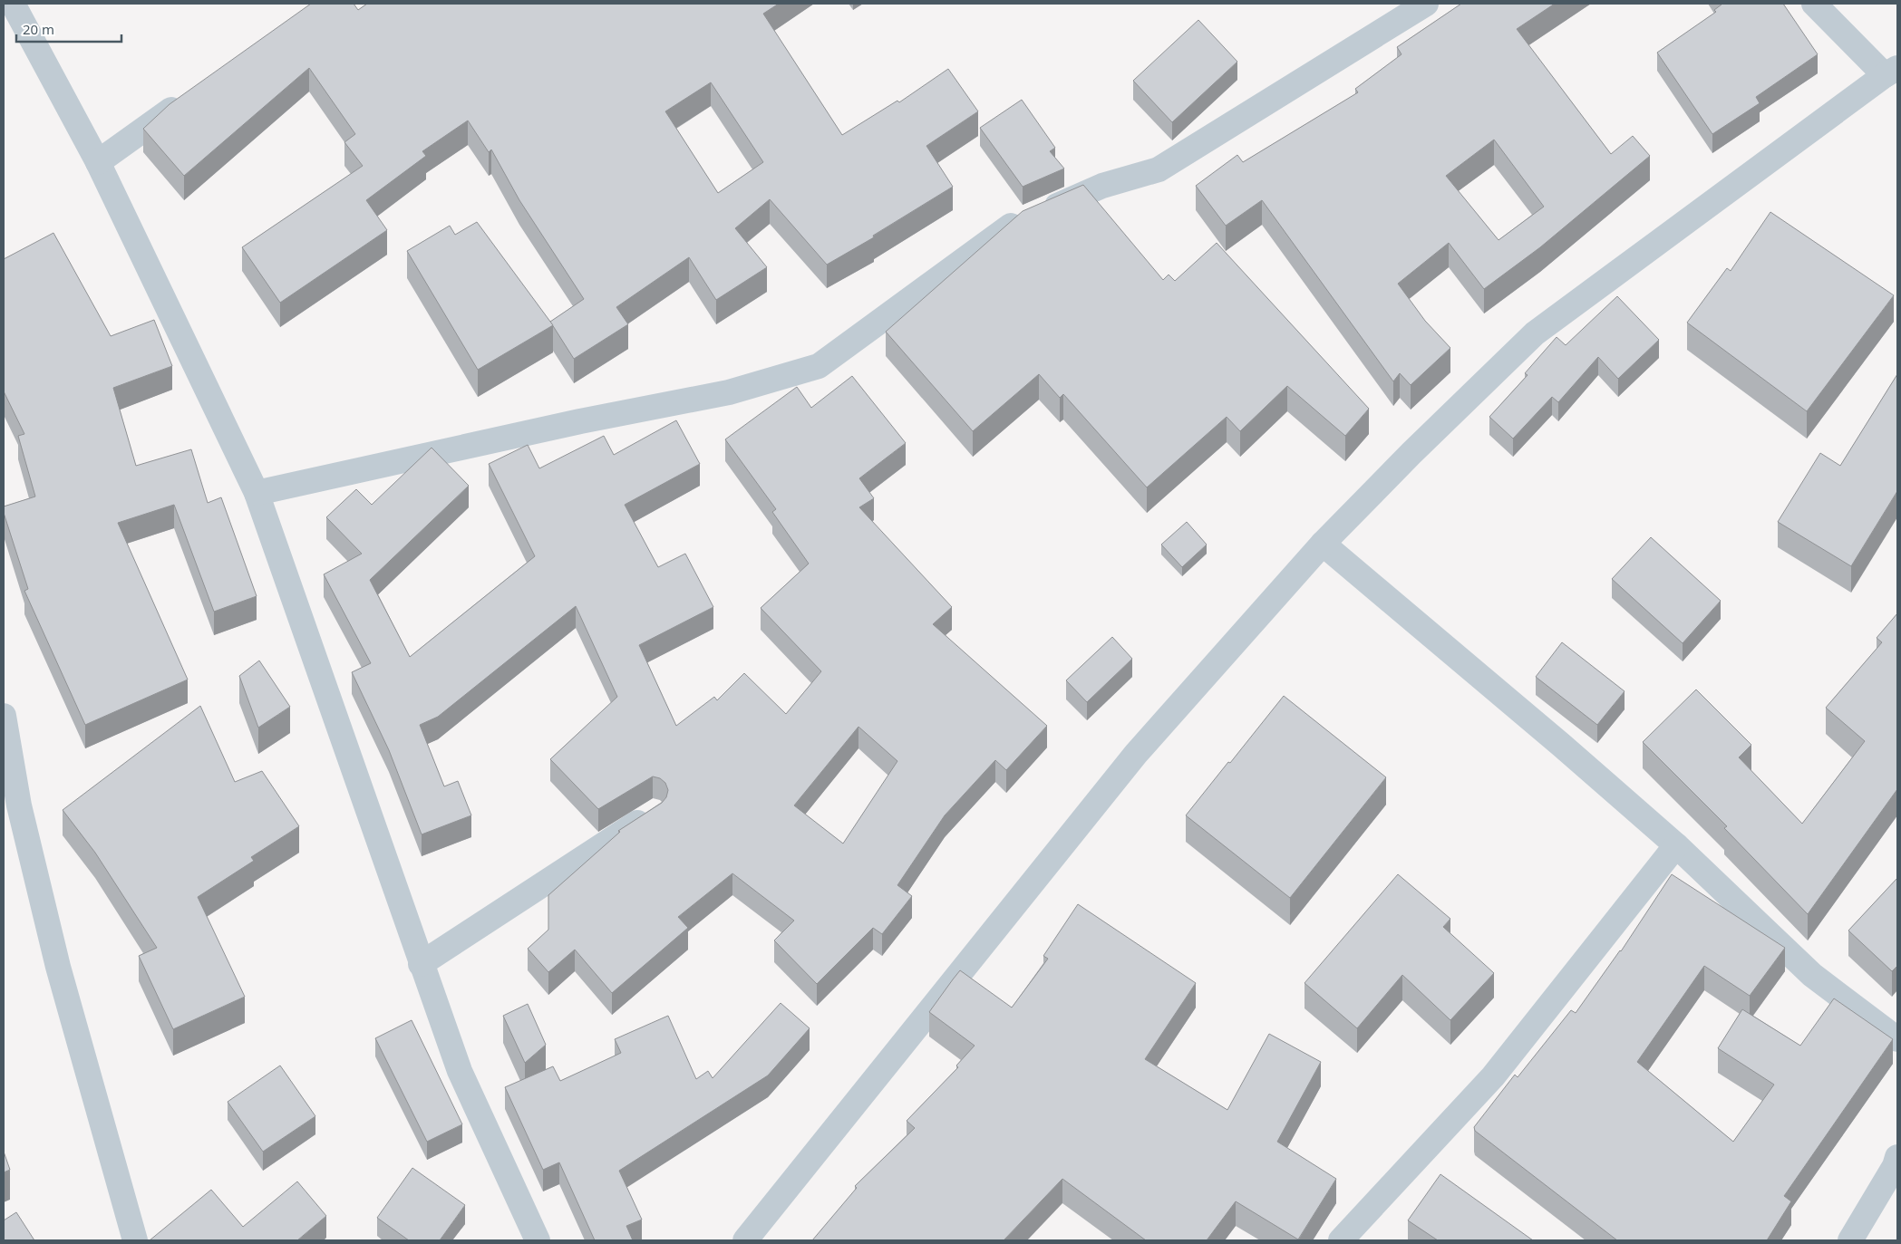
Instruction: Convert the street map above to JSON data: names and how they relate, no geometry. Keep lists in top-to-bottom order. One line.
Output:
{"scale_bar":"20 m"}
